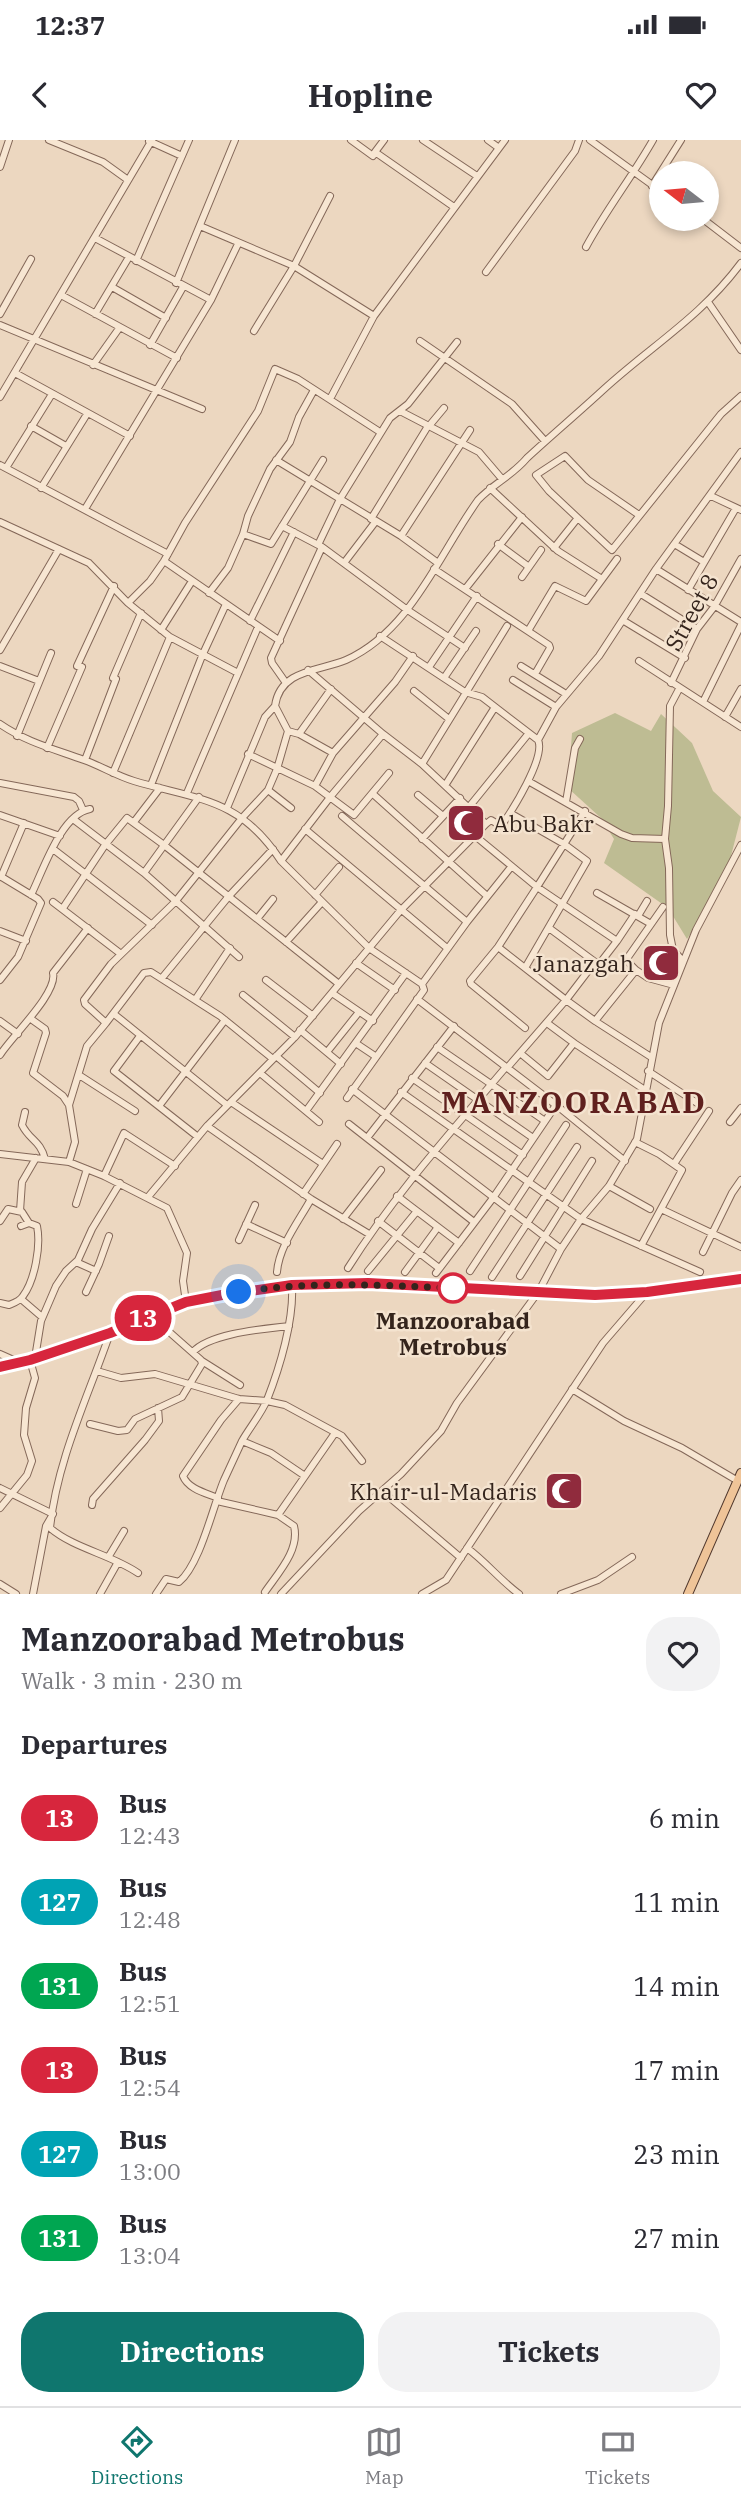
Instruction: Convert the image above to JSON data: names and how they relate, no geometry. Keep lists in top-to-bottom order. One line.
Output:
{"streets":{"street":["Street 8"]},"districts":["MANZOORABAD"],"places":{"mosque":["Abu Bakr","Janazgah","Khair-ul-Madaris"],"other":["Manzoorabad Metrobus"]},"lines":["bus line 13"],"north":"left","page":{"status":"12:37","header":"Hopline","on_map":"13","heading":[["Manzoorabad Metrobus","Walk · 3 min · 230 m"],"Departures"],"list":[{"mark":"13","name":"Bus","note":"12:43","value":"6 min"},{"mark":"127","name":"Bus","note":"12:48","value":"11 min"},{"mark":"131","name":"Bus","note":"12:51","value":"14 min"},{"mark":"13","name":"Bus","note":"12:54","value":"17 min"},{"mark":"127","name":"Bus","note":"13:00","value":"23 min"},{"mark":"131","name":"Bus","note":"13:04","value":"27 min"}],"buttons":["Directions","Tickets"],"tabs":["Directions","Map","Tickets"]}}
